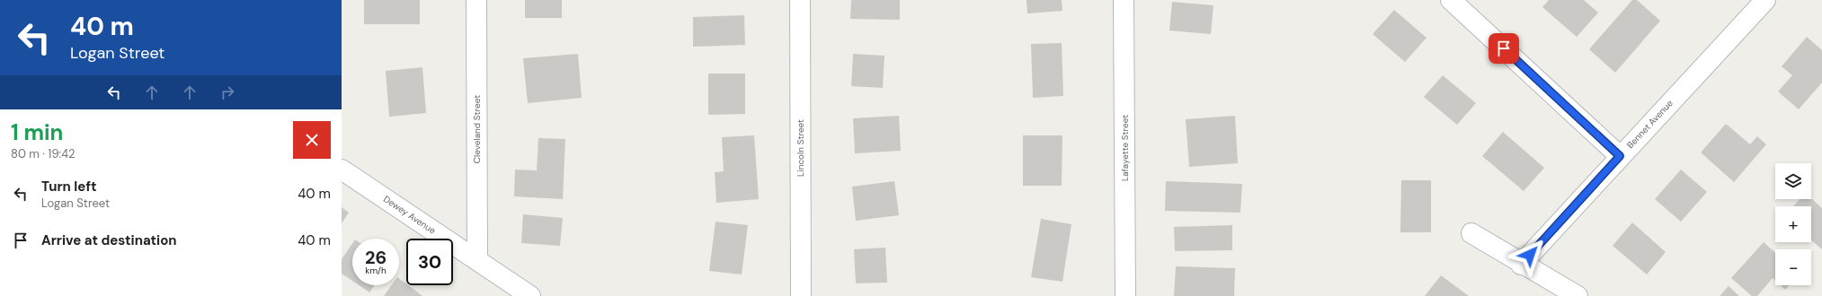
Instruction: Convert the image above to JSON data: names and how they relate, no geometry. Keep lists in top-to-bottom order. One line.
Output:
{"streets":{"street":["Bennet Avenue","Cleveland Street","Lincoln Street","Lafayette Street","Dewey Avenue"]},"crossings":[["Cleveland Street","Dewey Avenue"]],"page":{"turn":["40 m","Logan Street"],"heading":["1 min","80 m · 19:42"],"map_buttons":["+","−"],"list":[{"name":"Turn left","note":"Logan Street","value":"40 m"},{"name":"Arrive at destination","value":"40 m"}],"speed":"26 km/h","limit":"30"}}
